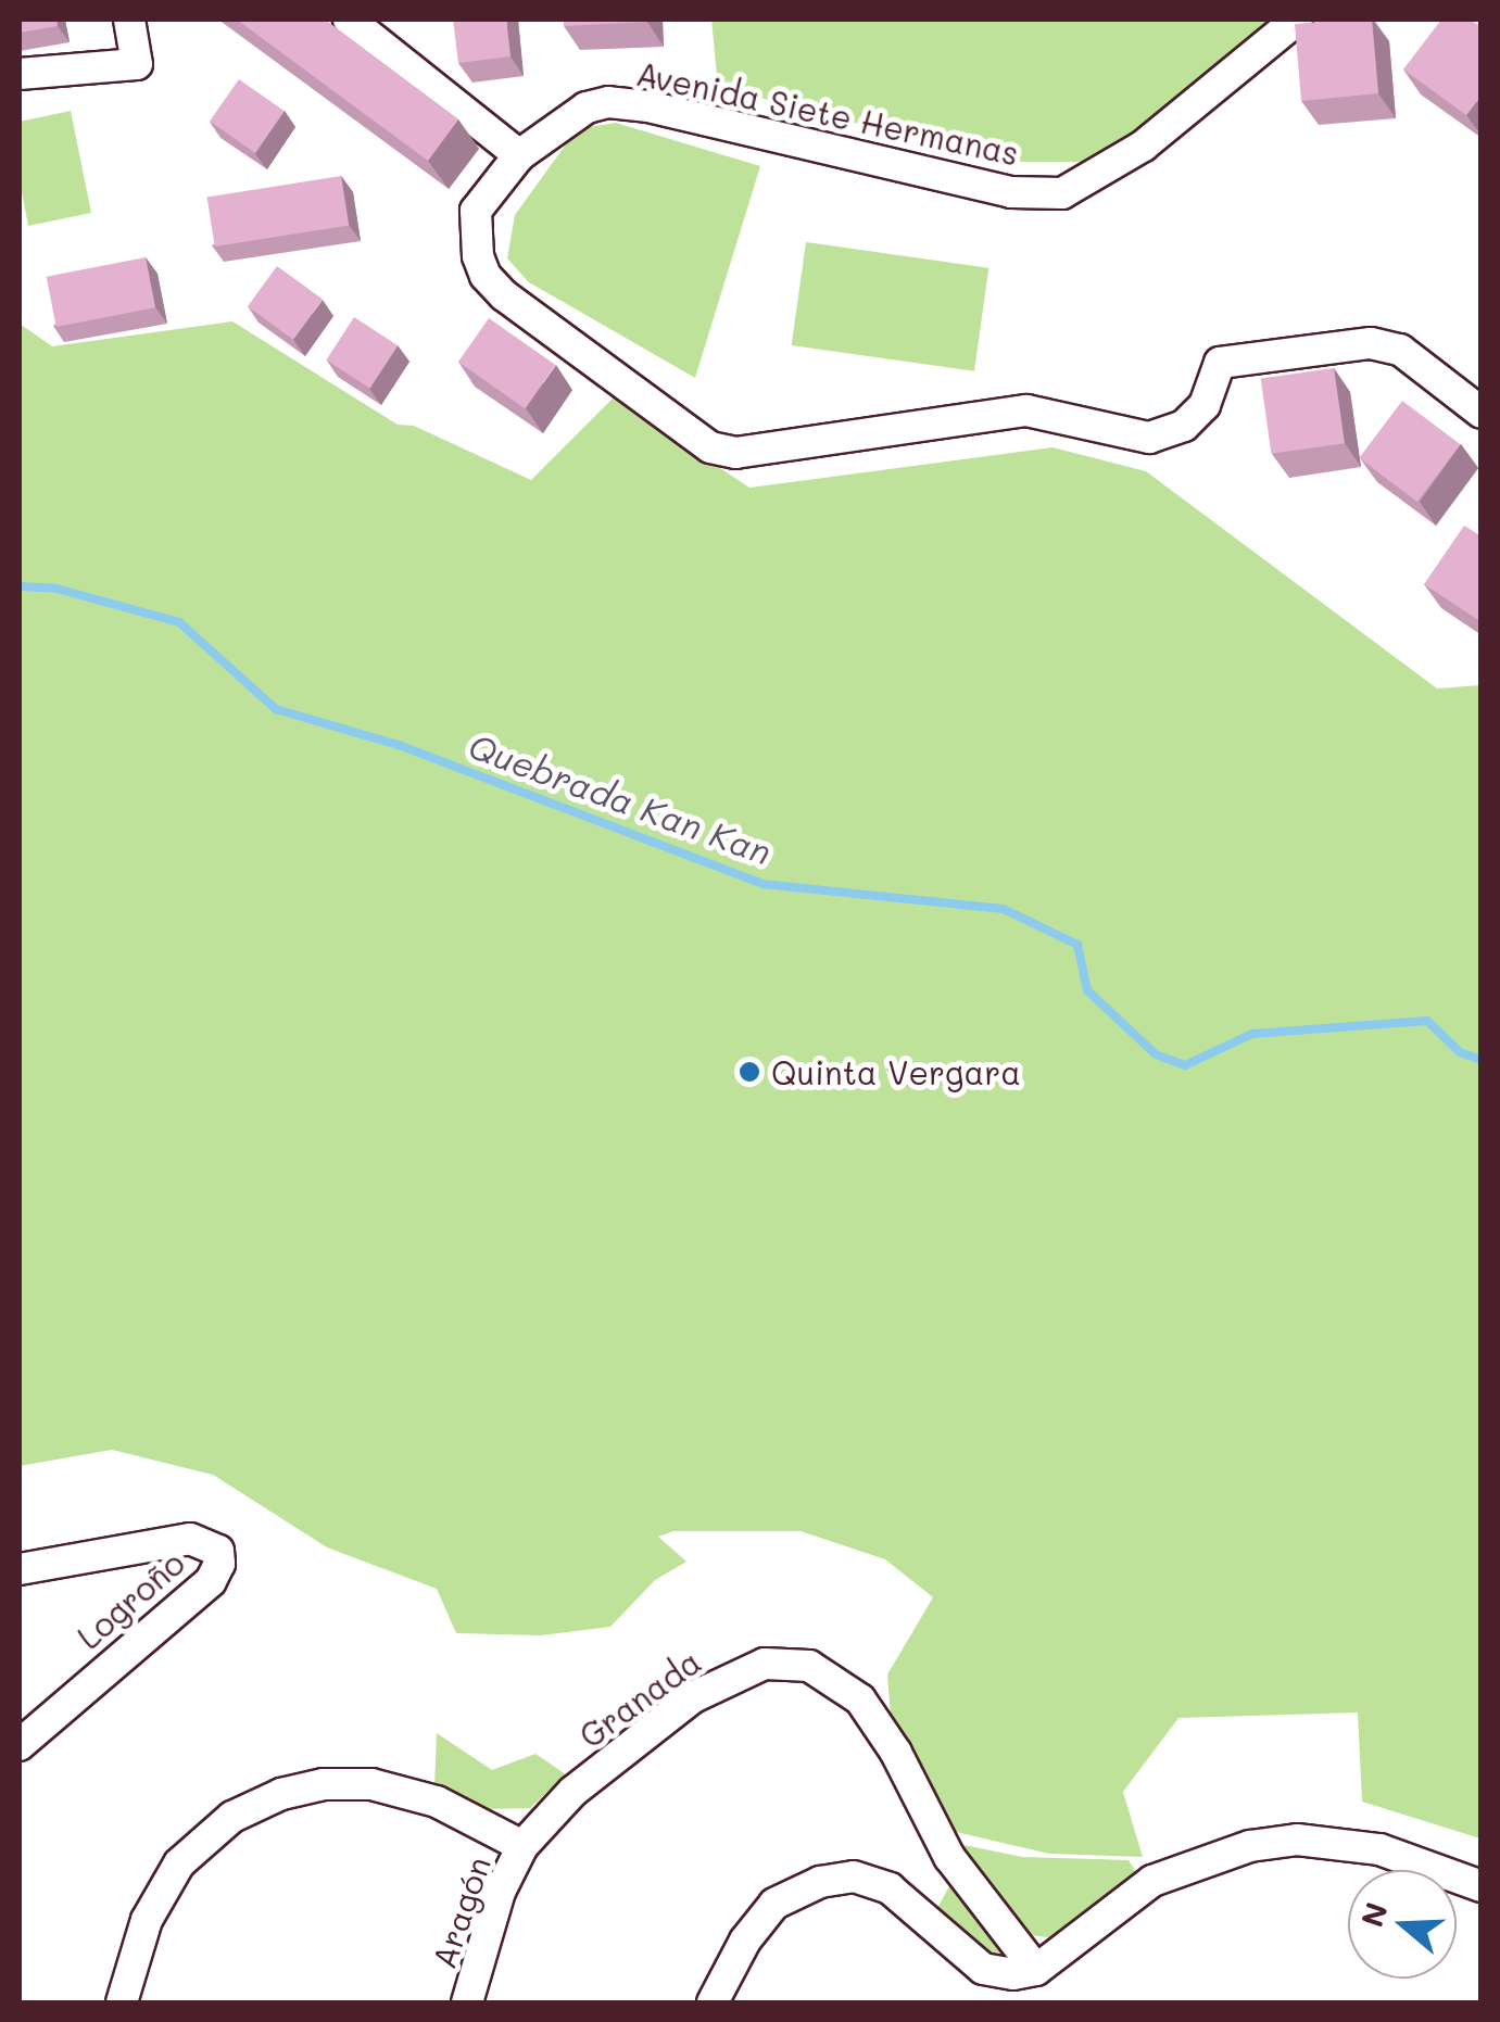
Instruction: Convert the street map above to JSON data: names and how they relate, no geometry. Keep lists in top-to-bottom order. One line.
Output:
{"streets":{"street":["Avenida Siete Hermanas","Logroño","Granada","Aragón"]},"crossings":[["Granada","Aragón"]],"water":["Quebrada Kan Kan"],"places":["Quinta Vergara"],"north":"left"}
